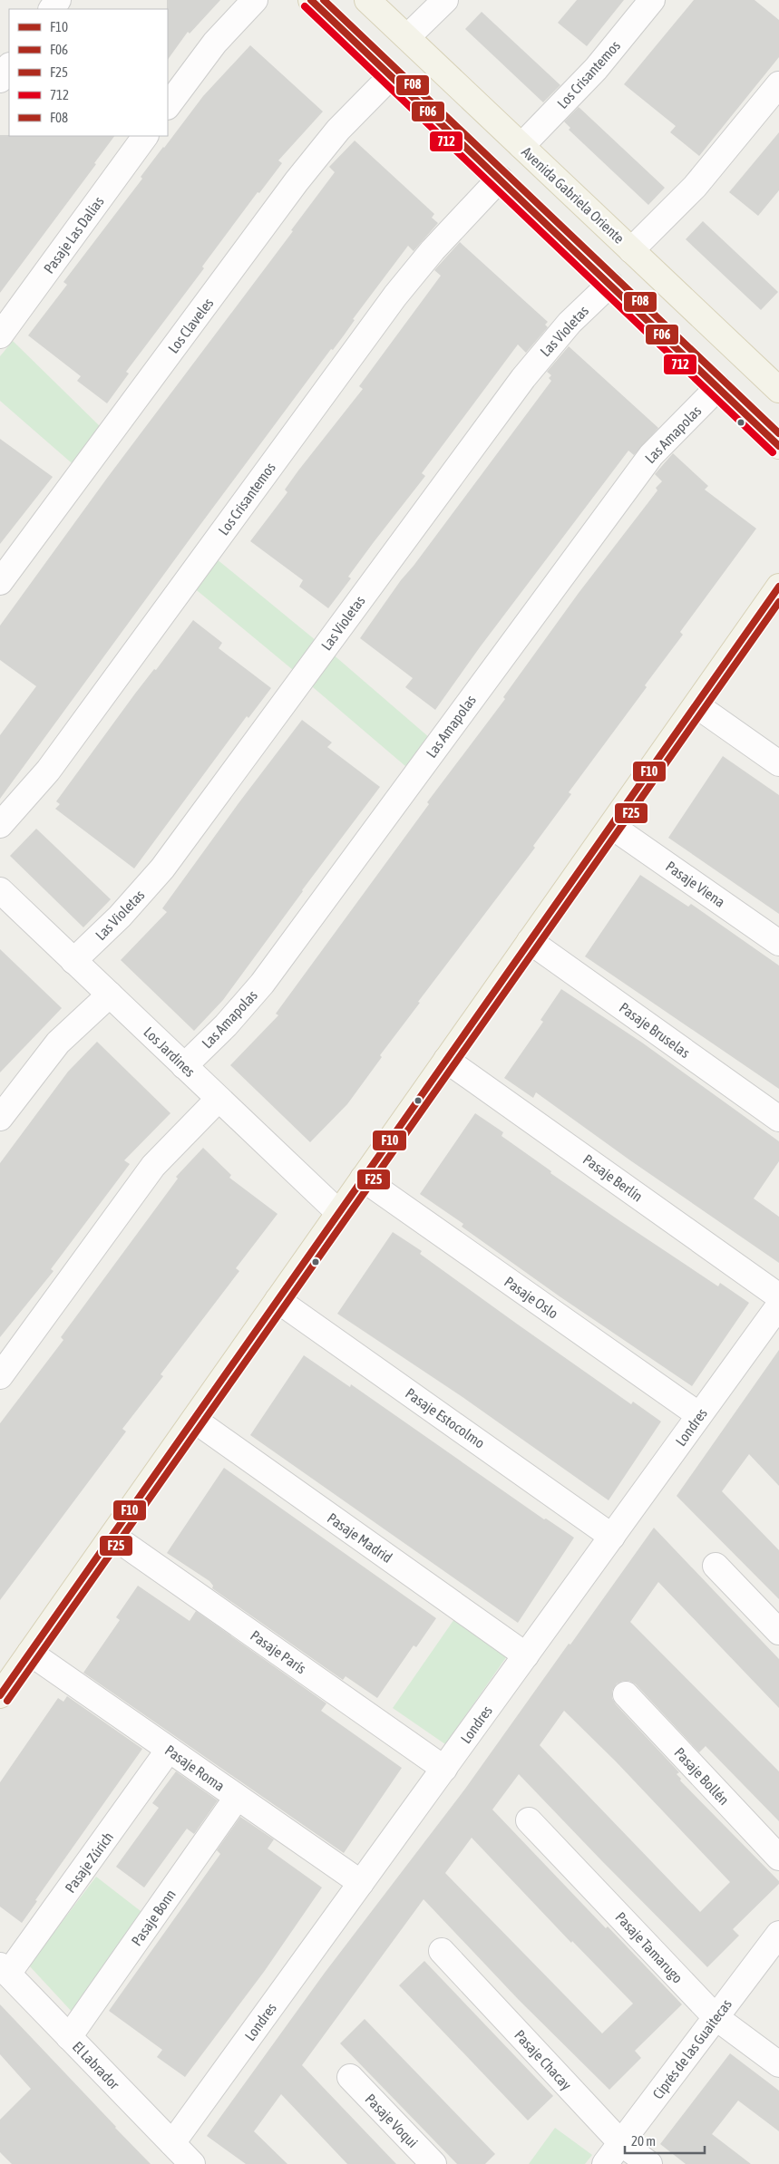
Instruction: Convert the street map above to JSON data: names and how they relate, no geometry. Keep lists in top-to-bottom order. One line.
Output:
{"streets":{"main road":["Avenida Gabriela Oriente"],"street":["Los Crisantemos","Pasaje Las Dalias","Los Claveles","Las Violetas","Las Amapolas","Pasaje Viena","Pasaje Bruselas","Los Jardines","Pasaje Berlín","Pasaje Oslo","Pasaje Estocolmo","Londres","Pasaje Madrid","Pasaje París","Pasaje Roma","Pasaje Bollén","Pasaje Zúrich","Pasaje Bonn","Pasaje Tamarugo","Ciprés de las Guaitecas","Pasaje Chacay","El Labrador","Pasaje Voqui"]},"crossings":[["Los Crisantemos","Avenida Gabriela Oriente"],["Las Violetas","Los Jardines"],["Las Amapolas","Los Jardines"],["Pasaje Oslo","Londres"],["Pasaje Estocolmo","Londres"],["Londres","Pasaje Madrid"],["Londres","Pasaje París"],["Londres","Pasaje Roma"],["Londres","El Labrador"],["Pasaje Roma","Pasaje Zúrich"],["Pasaje Roma","Pasaje Bonn"],["Pasaje Zúrich","El Labrador"],["Pasaje Bonn","El Labrador"],["Pasaje Tamarugo","Ciprés de las Guaitecas"],["Ciprés de las Guaitecas","Pasaje Chacay"]],"lines":["transit line F06","transit line F08","transit line 712","transit line F10","transit line F25"],"legend":["F10","F06","F25","712","F08"],"scale_bar":"20 m"}
